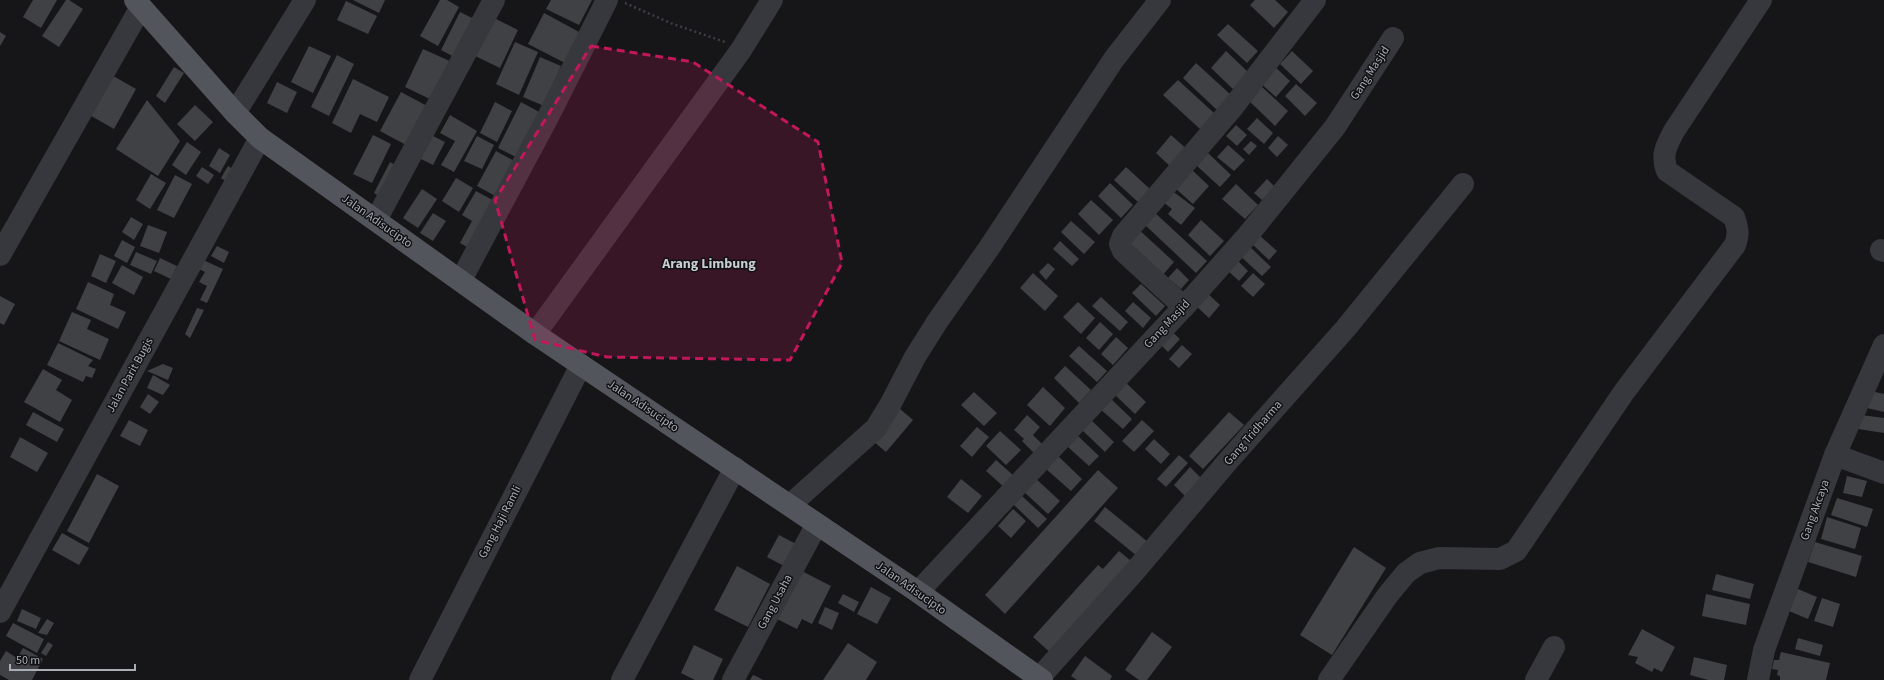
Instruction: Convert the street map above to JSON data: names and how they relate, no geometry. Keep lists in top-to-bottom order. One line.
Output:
{"streets":{"main road":["Jalan Adisucipto"],"street":["Gang Masjid","Jalan Parit Bugis","Gang Tridharma","Gang Akcaya","Gang Haji Ramli","Gang Usaha"]},"crossings":[["Gang Masjid","Jalan Adisucipto"],["Jalan Adisucipto","Jalan Parit Bugis"],["Jalan Adisucipto","Gang Tridharma"],["Jalan Adisucipto","Gang Haji Ramli"],["Jalan Adisucipto","Gang Usaha"]],"districts":["Arang Limbung"],"scale_bar":"50 m"}
